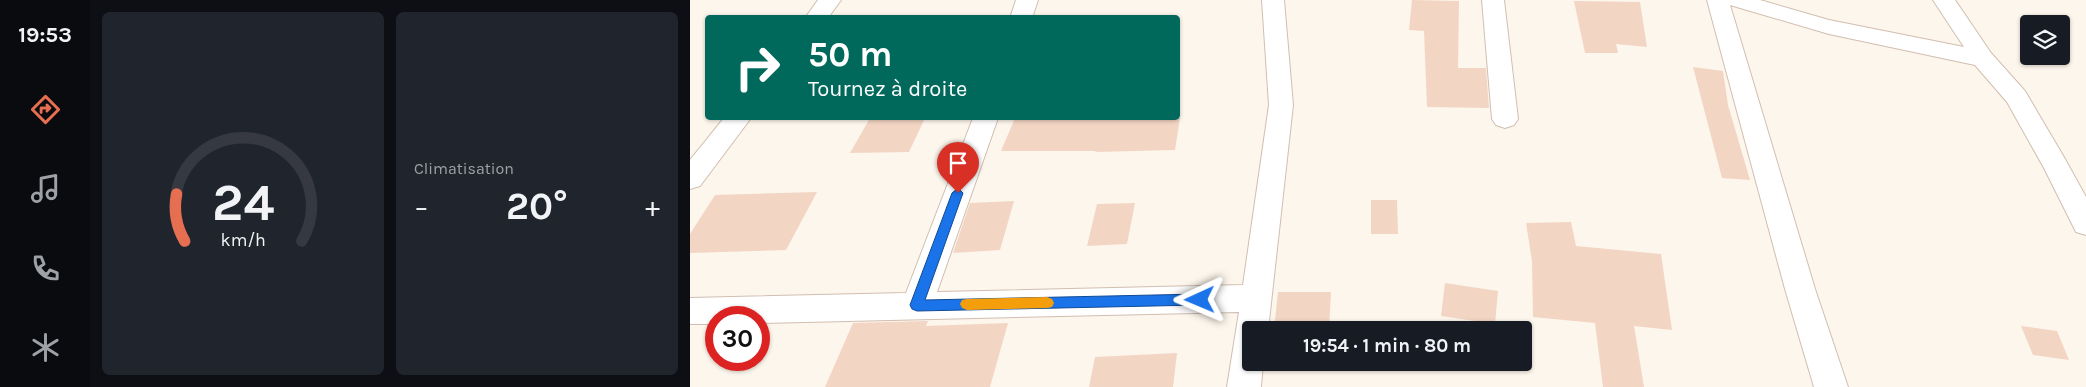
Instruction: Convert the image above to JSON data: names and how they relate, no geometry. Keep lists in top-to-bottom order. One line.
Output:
{"page":{"tabs":"19:53","tile":"Climatisation","turn":["50 m","Tournez à droite"],"heat":["−","20°","+"],"limit":"30","trip":"19:54 · 1 min · 80 m","gauge":["24","km/h"]}}
